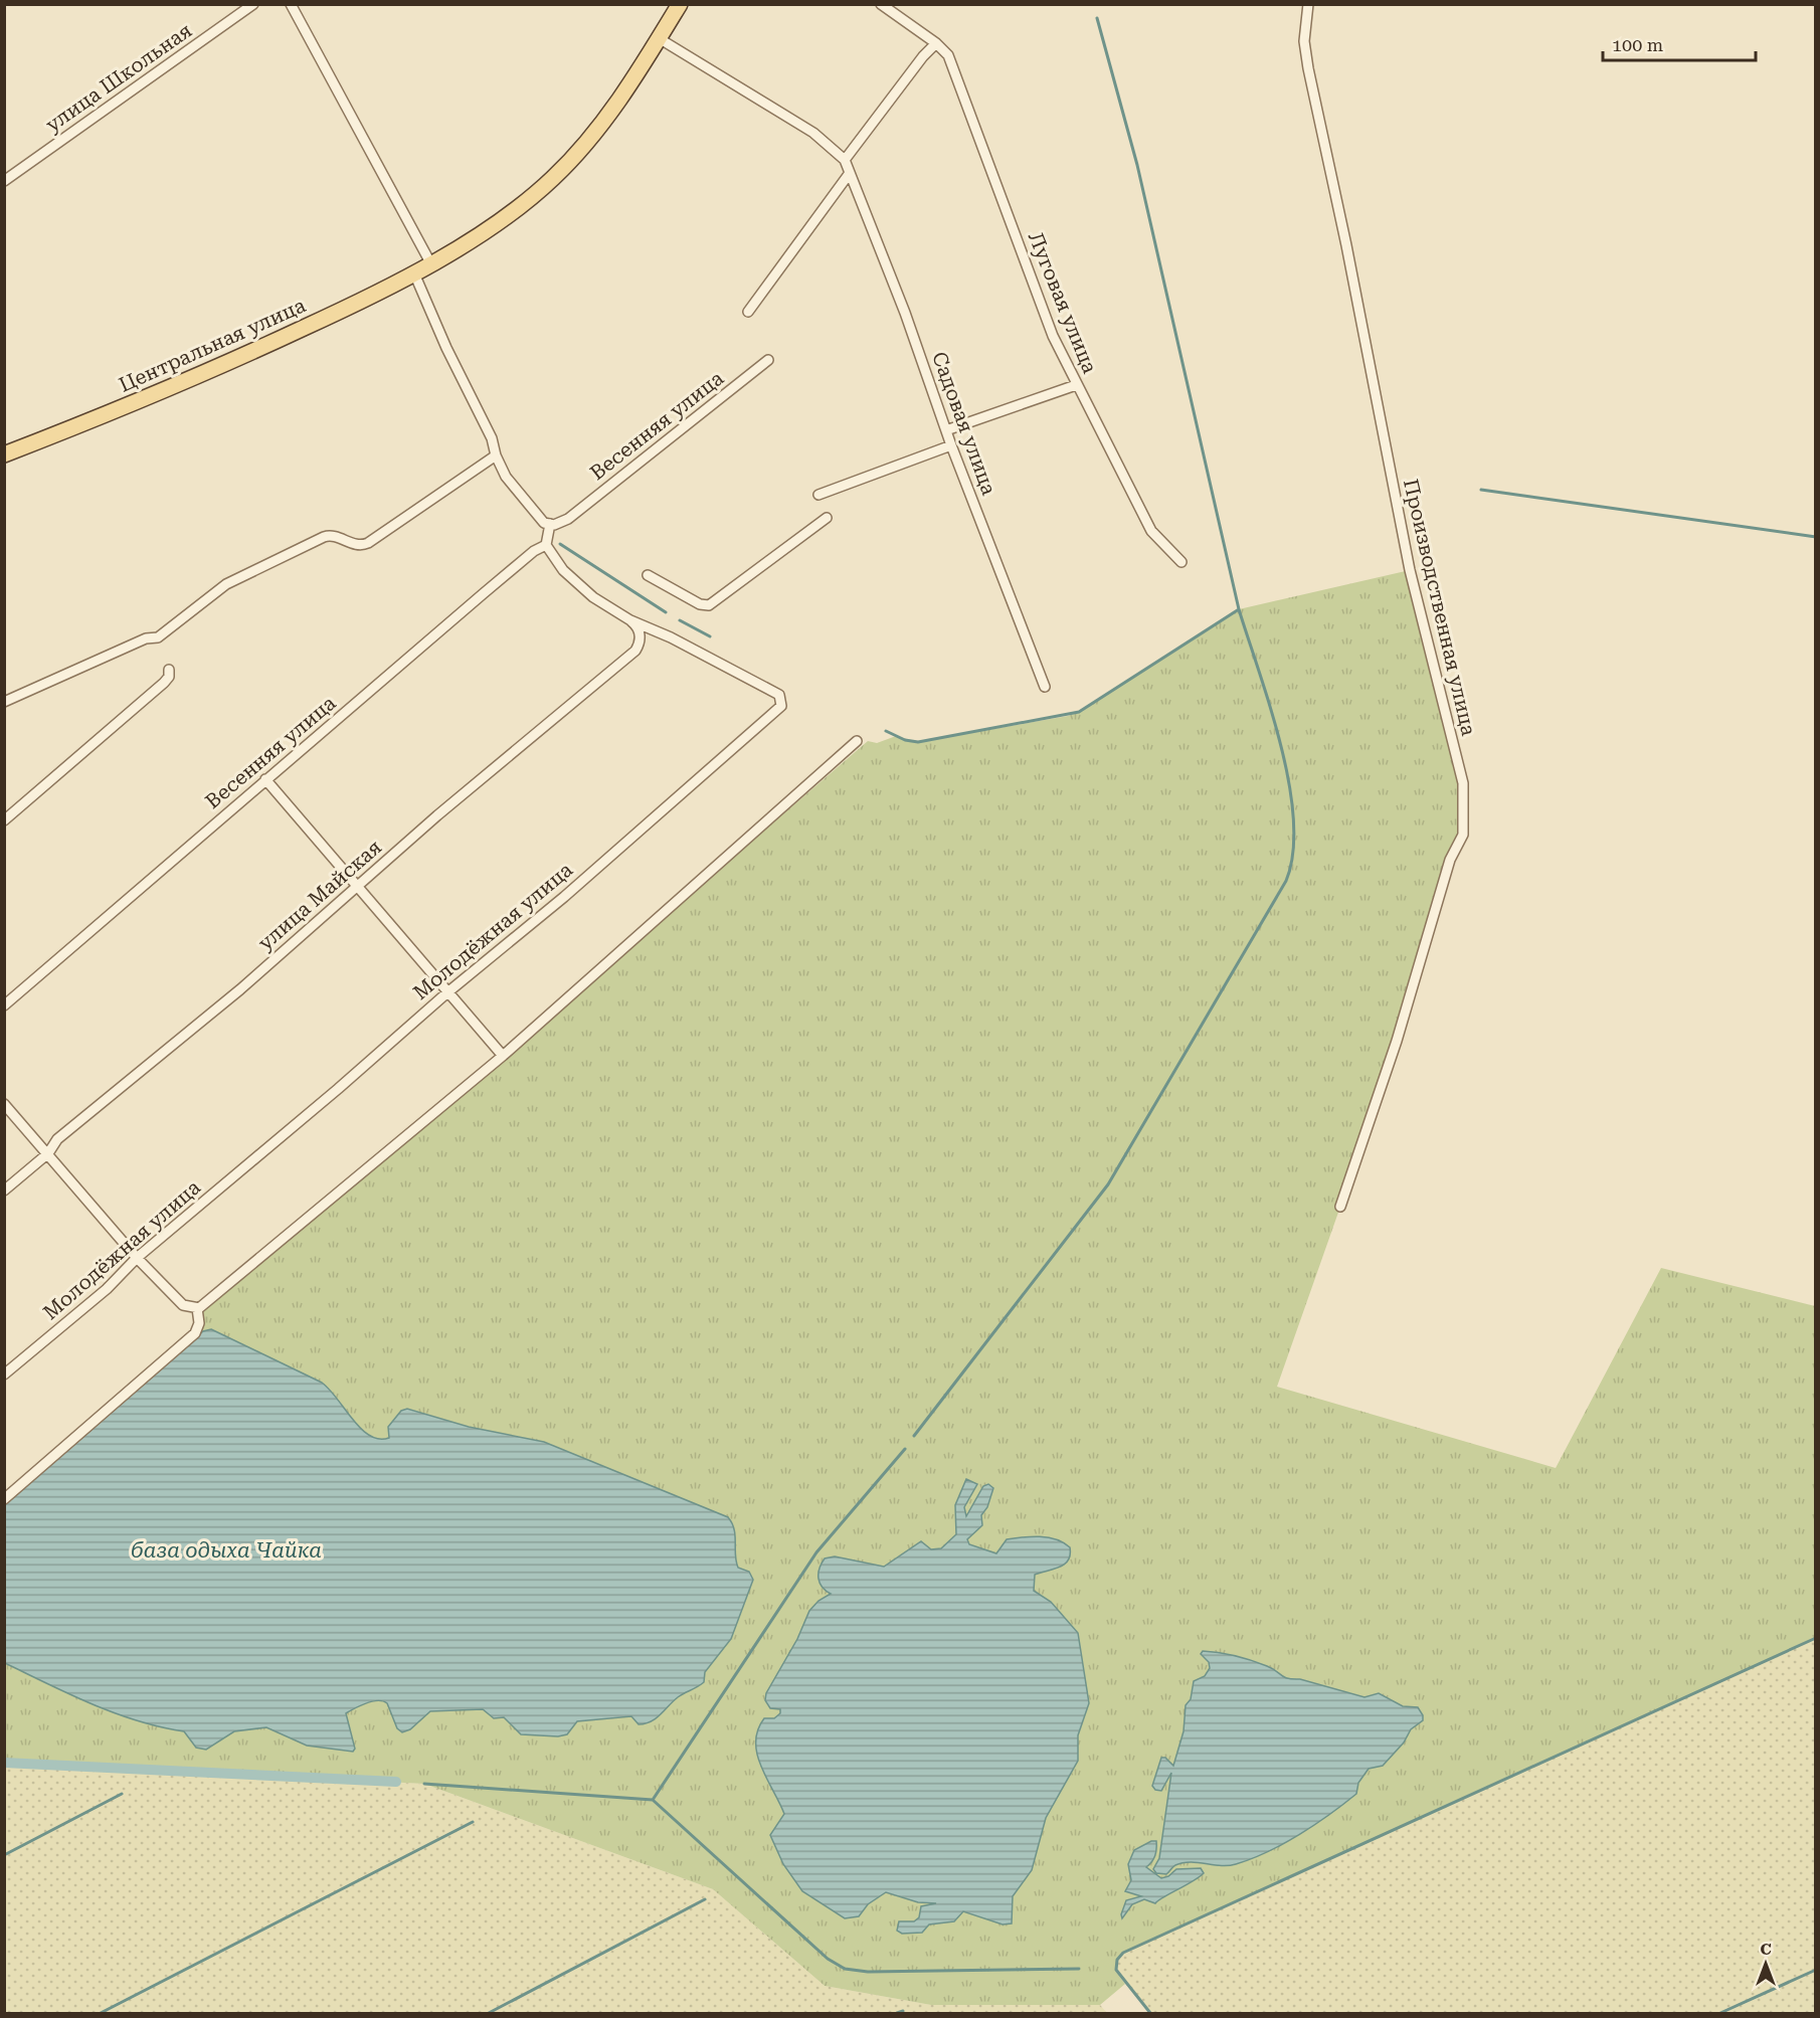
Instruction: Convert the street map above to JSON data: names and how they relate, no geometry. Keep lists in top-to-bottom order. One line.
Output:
{"streets":{"main road":["Центральная улица"],"street":["улица Школьная","Луговая улица","Садовая улица","Весенняя улица","Производственная улица","улица Майская","Молодёжная улица"]},"crossings":[["Весенняя улица","Молодёжная улица"],["улица Майская","Молодёжная улица"]],"water":["база одыха Чайка"],"scale_bar":"100 m","north":"top"}
